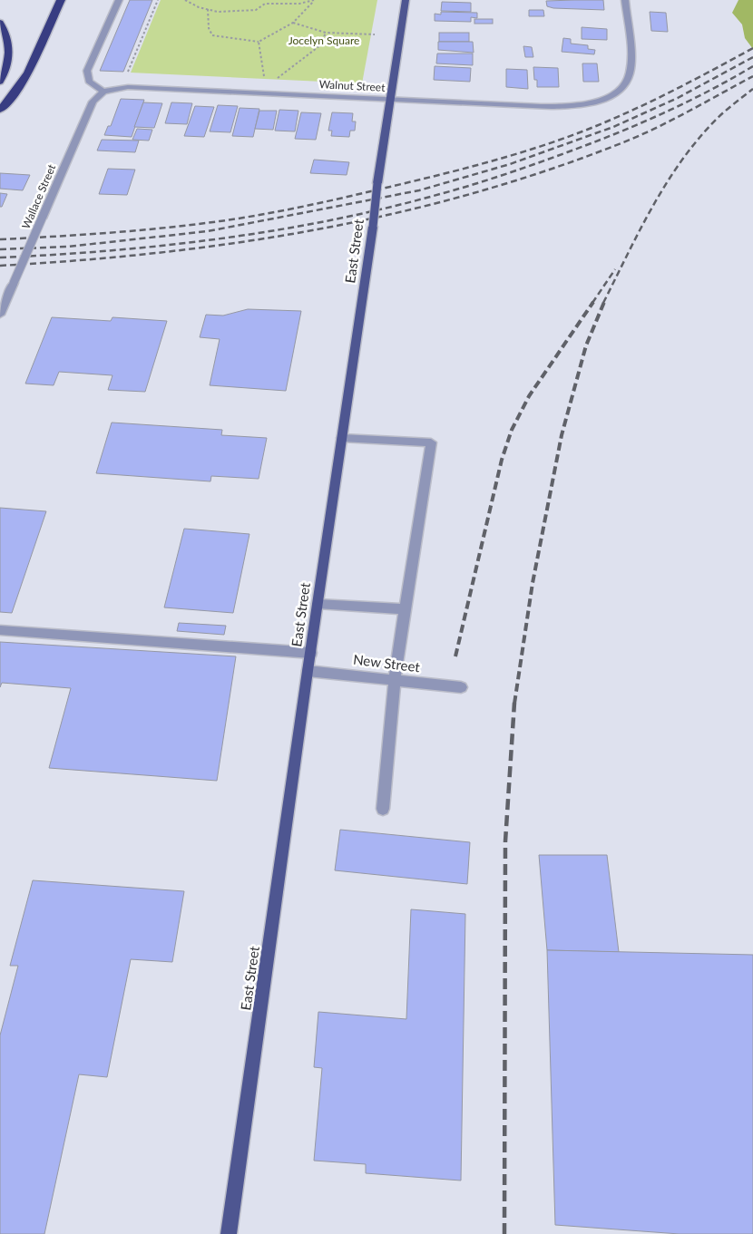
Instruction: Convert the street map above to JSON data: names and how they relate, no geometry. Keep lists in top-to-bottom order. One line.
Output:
{"streets":{"main road":["East Street"],"street":["Walnut Street","Wallace Street","New Street"]},"crossings":[["Walnut Street","Wallace Street"],["Walnut Street","East Street"],["East Street","New Street"]],"parks":["Jocelyn Square"]}
